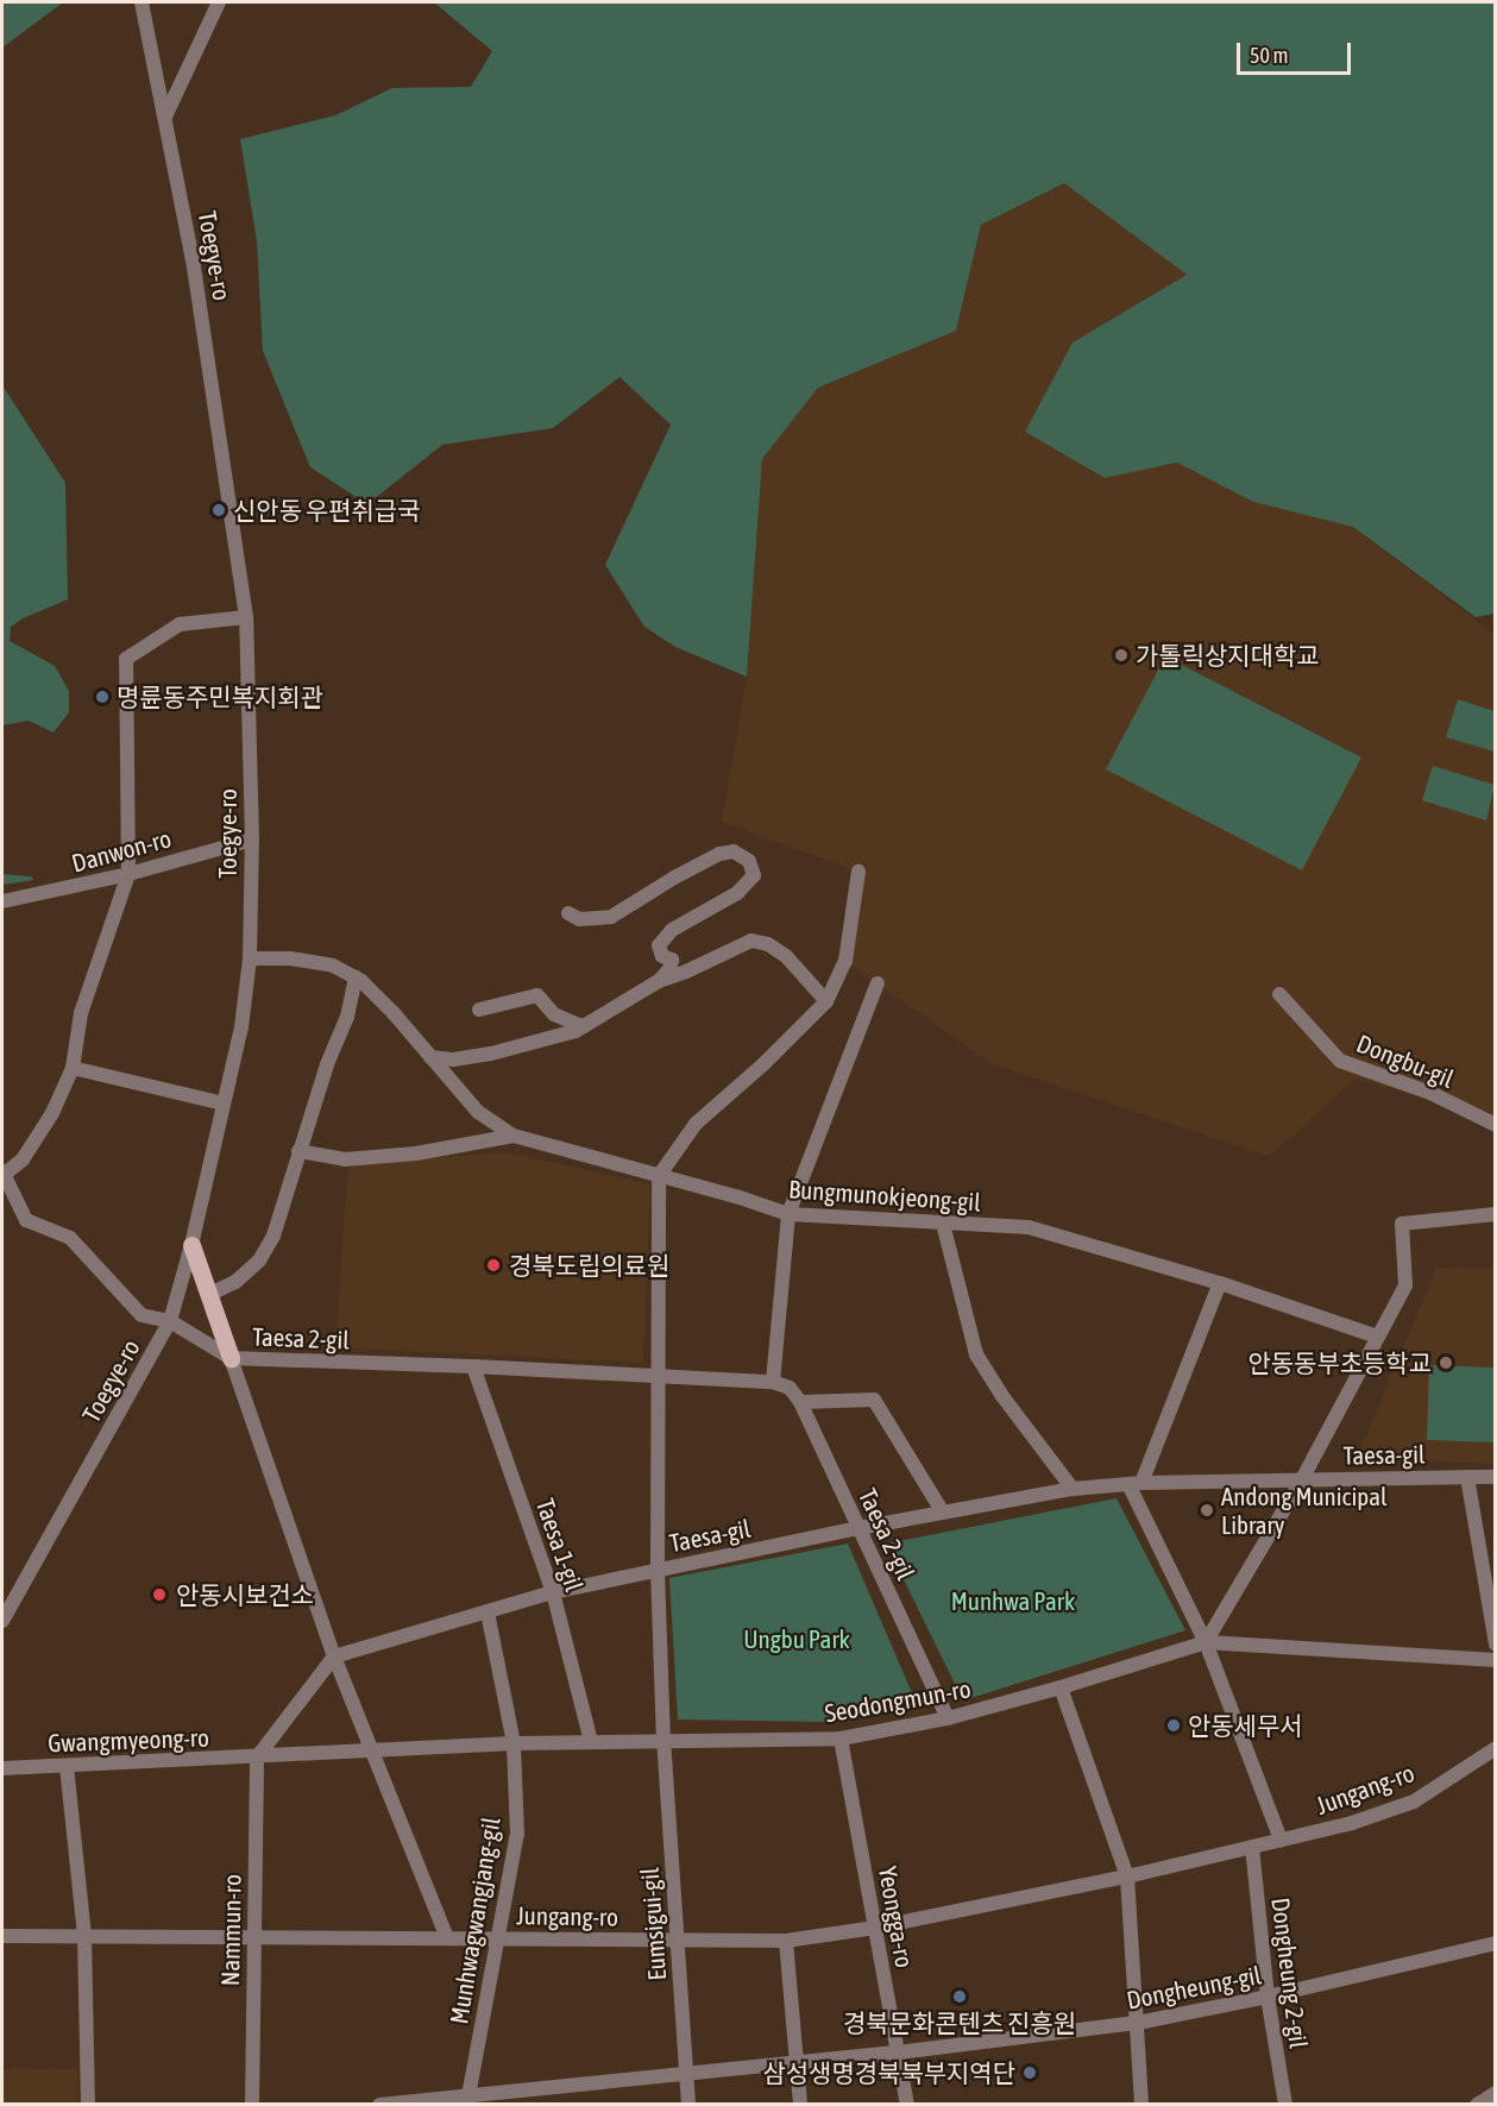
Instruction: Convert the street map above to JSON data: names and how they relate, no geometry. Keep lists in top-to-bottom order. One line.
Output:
{"streets":{"street":["Toegye-ro","Danwon-ro","Dongbu-gil","Bungmunokjeong-gil","Taesa 2-gil","Taesa-gil","Taesa 1-gil","Seodongmun-ro","Gwangmyeong-ro","Jungang-ro","Yeongga-ro","Munhwagwangjang-gil","Eumsigui-gil","Nammun-ro","Dongheung 2-gil","Dongheung-gil"]},"crossings":[["Toegye-ro","Danwon-ro"],["Toegye-ro","Bungmunokjeong-gil"],["Taesa 2-gil","Taesa-gil"],["Taesa 2-gil","Taesa 1-gil"],["Taesa 2-gil","Seodongmun-ro"],["Taesa 2-gil","Jungang-ro"],["Taesa 2-gil","Eumsigui-gil"],["Taesa-gil","Taesa 1-gil"],["Taesa-gil","Eumsigui-gil"],["Taesa 1-gil","Seodongmun-ro"],["Seodongmun-ro","Gwangmyeong-ro"],["Seodongmun-ro","Yeongga-ro"],["Seodongmun-ro","Munhwagwangjang-gil"],["Seodongmun-ro","Eumsigui-gil"],["Seodongmun-ro","Nammun-ro"],["Gwangmyeong-ro","Nammun-ro"],["Jungang-ro","Yeongga-ro"],["Jungang-ro","Munhwagwangjang-gil"],["Jungang-ro","Eumsigui-gil"],["Jungang-ro","Nammun-ro"],["Jungang-ro","Dongheung 2-gil"],["Yeongga-ro","Dongheung-gil"],["Munhwagwangjang-gil","Dongheung-gil"],["Eumsigui-gil","Dongheung-gil"],["Dongheung 2-gil","Dongheung-gil"]],"parks":["Munhwa Park","Ungbu Park"],"places":["신안동 우편취급국","가톨릭상지대학교","명륜동주민복지회관","경북도립의료원","안동동부초등학교","Andong Municipal Library","안동시보건소","안동세무서","경북문화콘텐츠 진흥원","삼성생명경북북부지역단"],"scale_bar":"50 m"}
